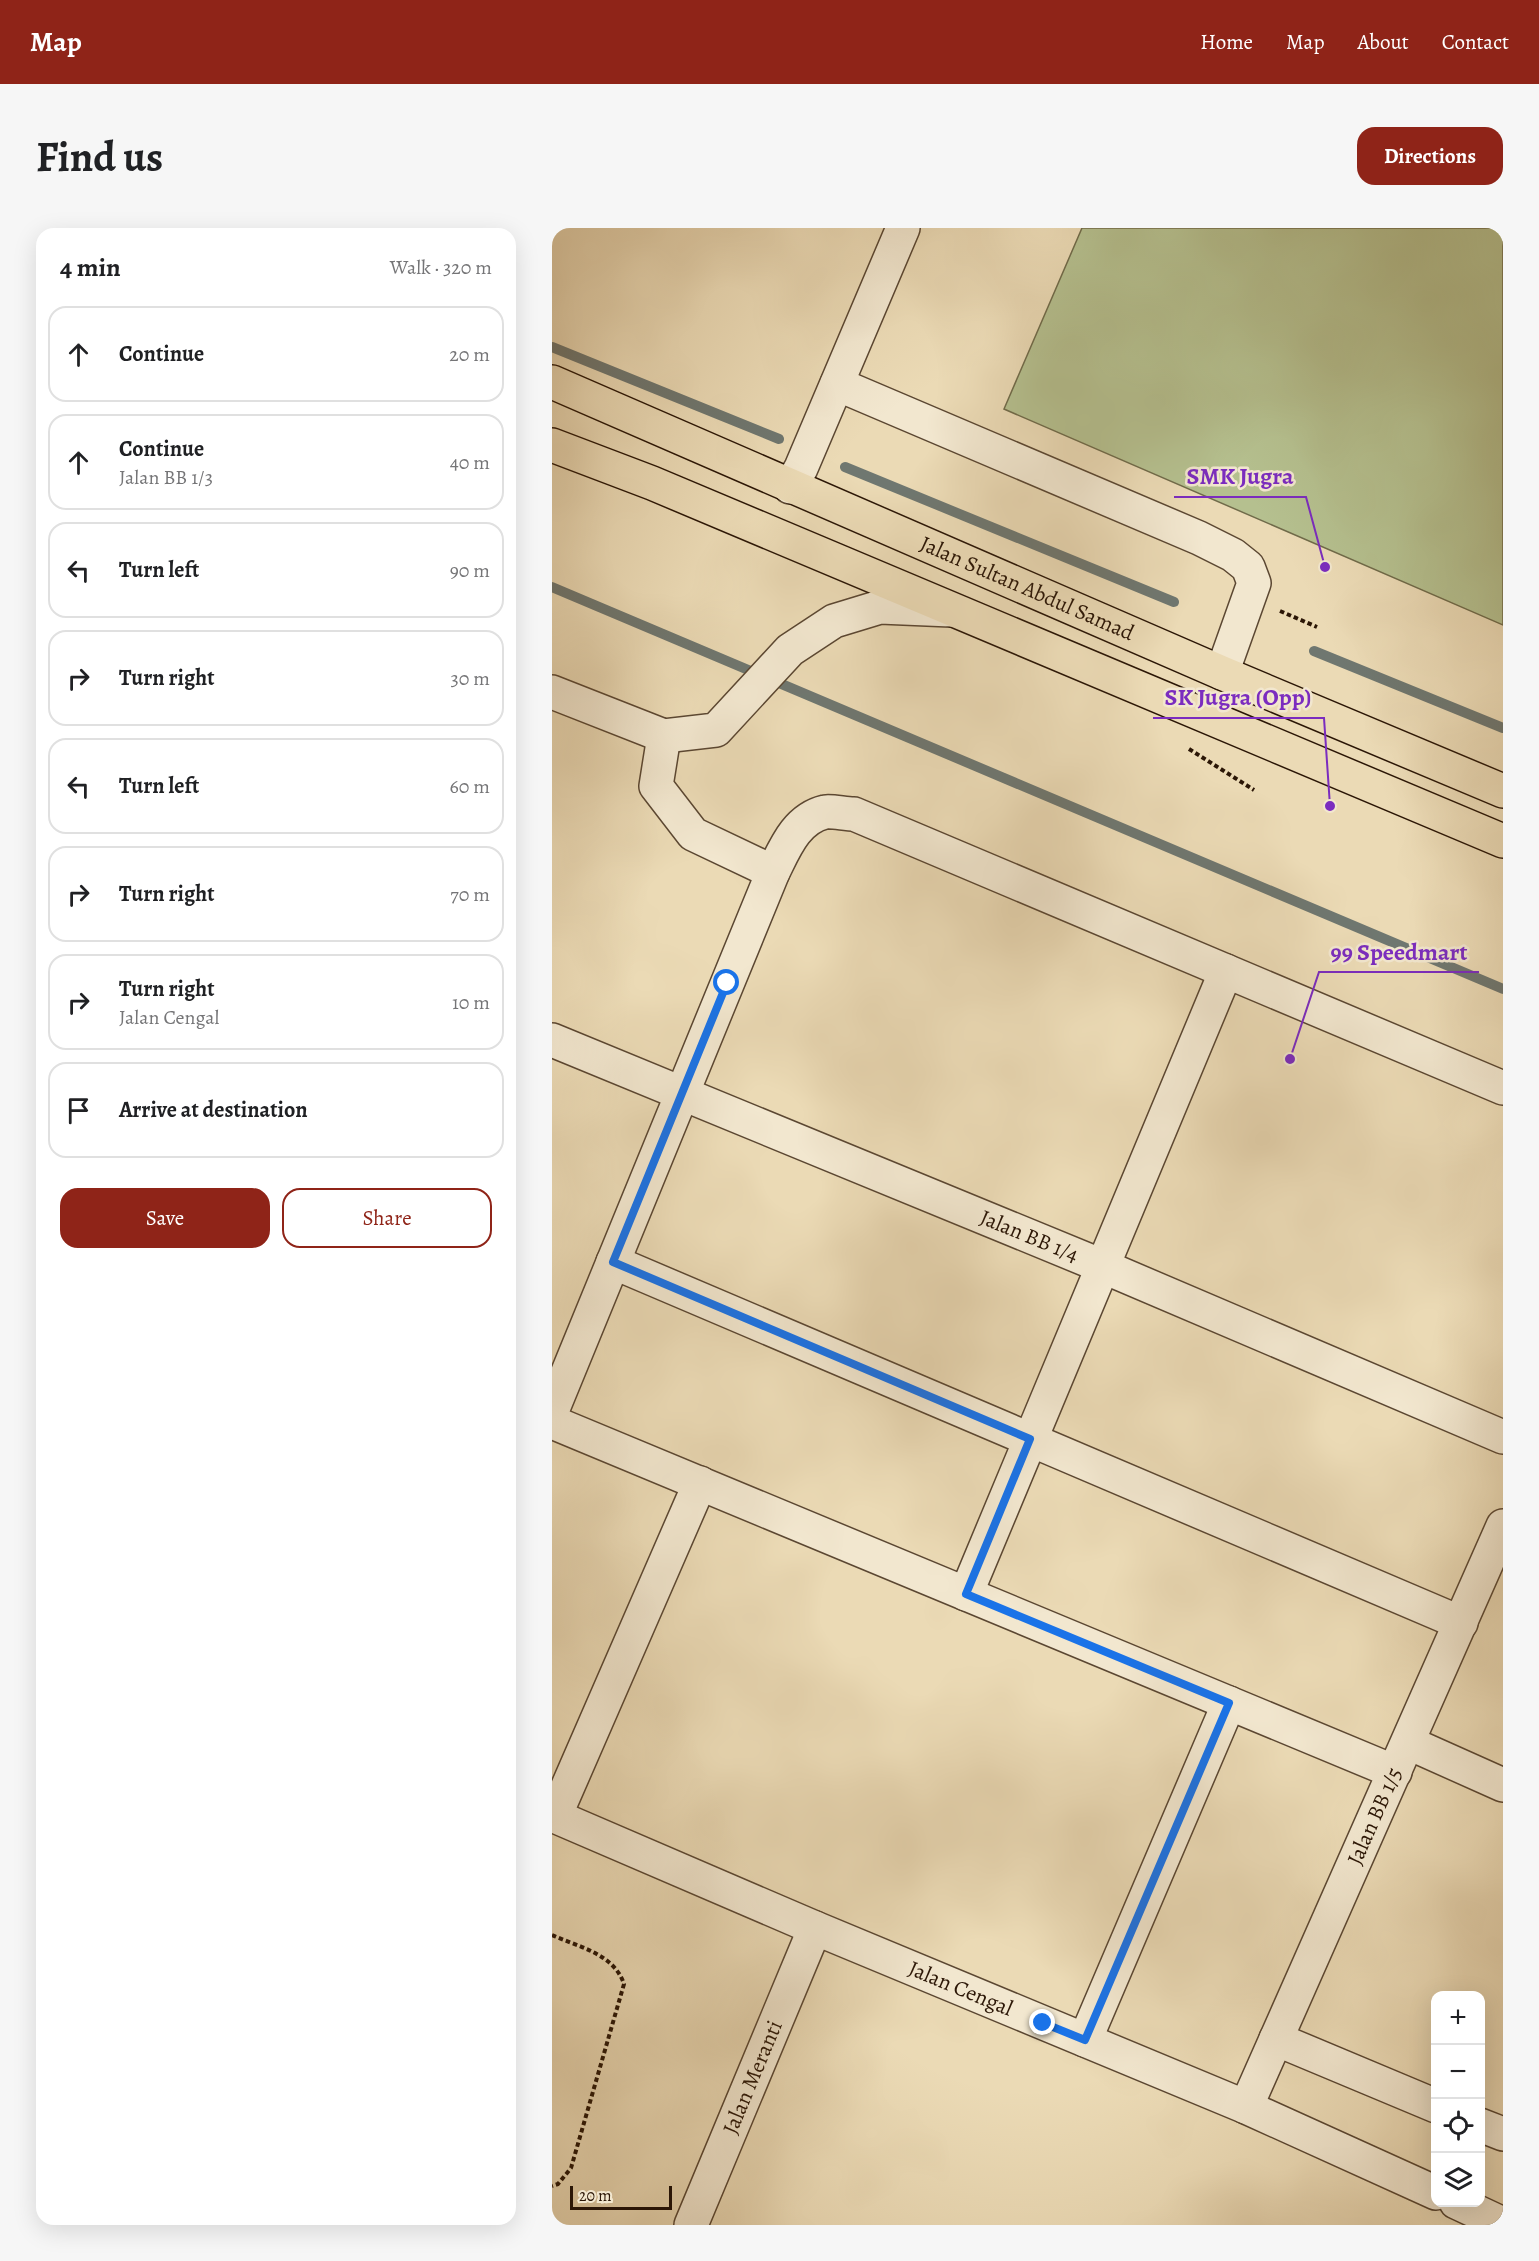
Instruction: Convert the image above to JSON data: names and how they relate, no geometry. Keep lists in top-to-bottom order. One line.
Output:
{"streets":{"main road":["Jalan Sultan Abdul Samad"],"street":["Jalan BB 1/4","Jalan BB 1/5","Jalan Cengal","Jalan Meranti"]},"crossings":[["Jalan BB 1/5","Jalan Cengal"],["Jalan Cengal","Jalan Meranti"]],"places":["SMK Jugra","SK Jugra (Opp)","99 Speedmart"],"scale_bar":"20 m","page":{"header":"Map","nav":["Home","Map","About","Contact"],"buttons":["Directions",["Save","Share"]],"title":"Find us","heading":["4 min","Walk · 320 m"],"list":[["Continue","20 m"],["Continue","Jalan BB 1/3","40 m"],["Turn left","90 m"],["Turn right","30 m"],["Turn left","60 m"],["Turn right","70 m"],["Turn right","Jalan Cengal","10 m"],"Arrive at destination"],"map_buttons":["+","−"],"scale":"20 m"}}
